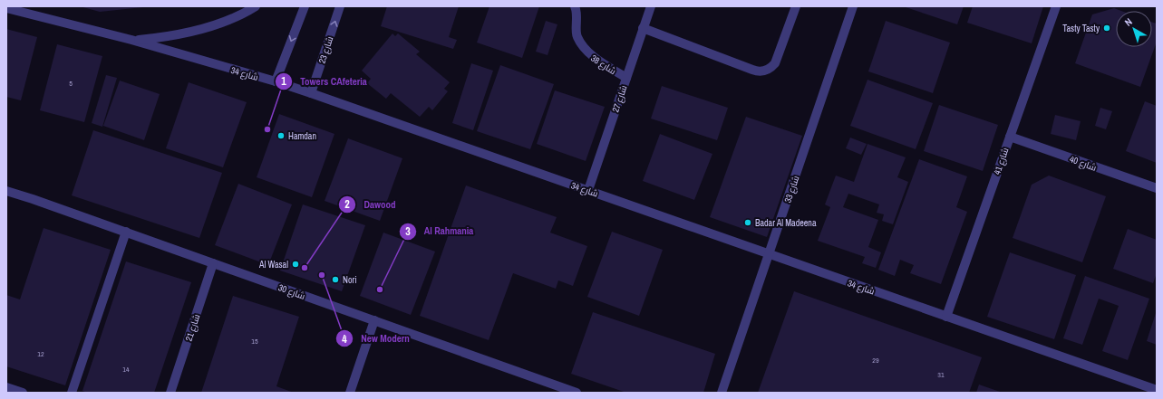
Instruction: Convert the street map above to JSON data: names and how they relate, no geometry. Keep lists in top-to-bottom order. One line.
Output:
{"streets":{"street":["شارع 23","شارع 38","شارع 34","شارع 27","شارع 41","شارع 40","شارع 33","شارع 30","شارع 21"]},"crossings":[["شارع 23","شارع 34"],["شارع 38","شارع 27"],["شارع 34","شارع 27"],["شارع 34","شارع 41"],["شارع 34","شارع 33"],["شارع 41","شارع 40"],["شارع 30","شارع 21"]],"places":["Tasty Tasty","Towers CAfeteria","Hamdan","Badar Al Madeena","Al Wasal","Dawood","New Modern","Nori","Al Rahmania"],"house_numbers":["5","15","12","29","14","31"],"north":"top left"}
